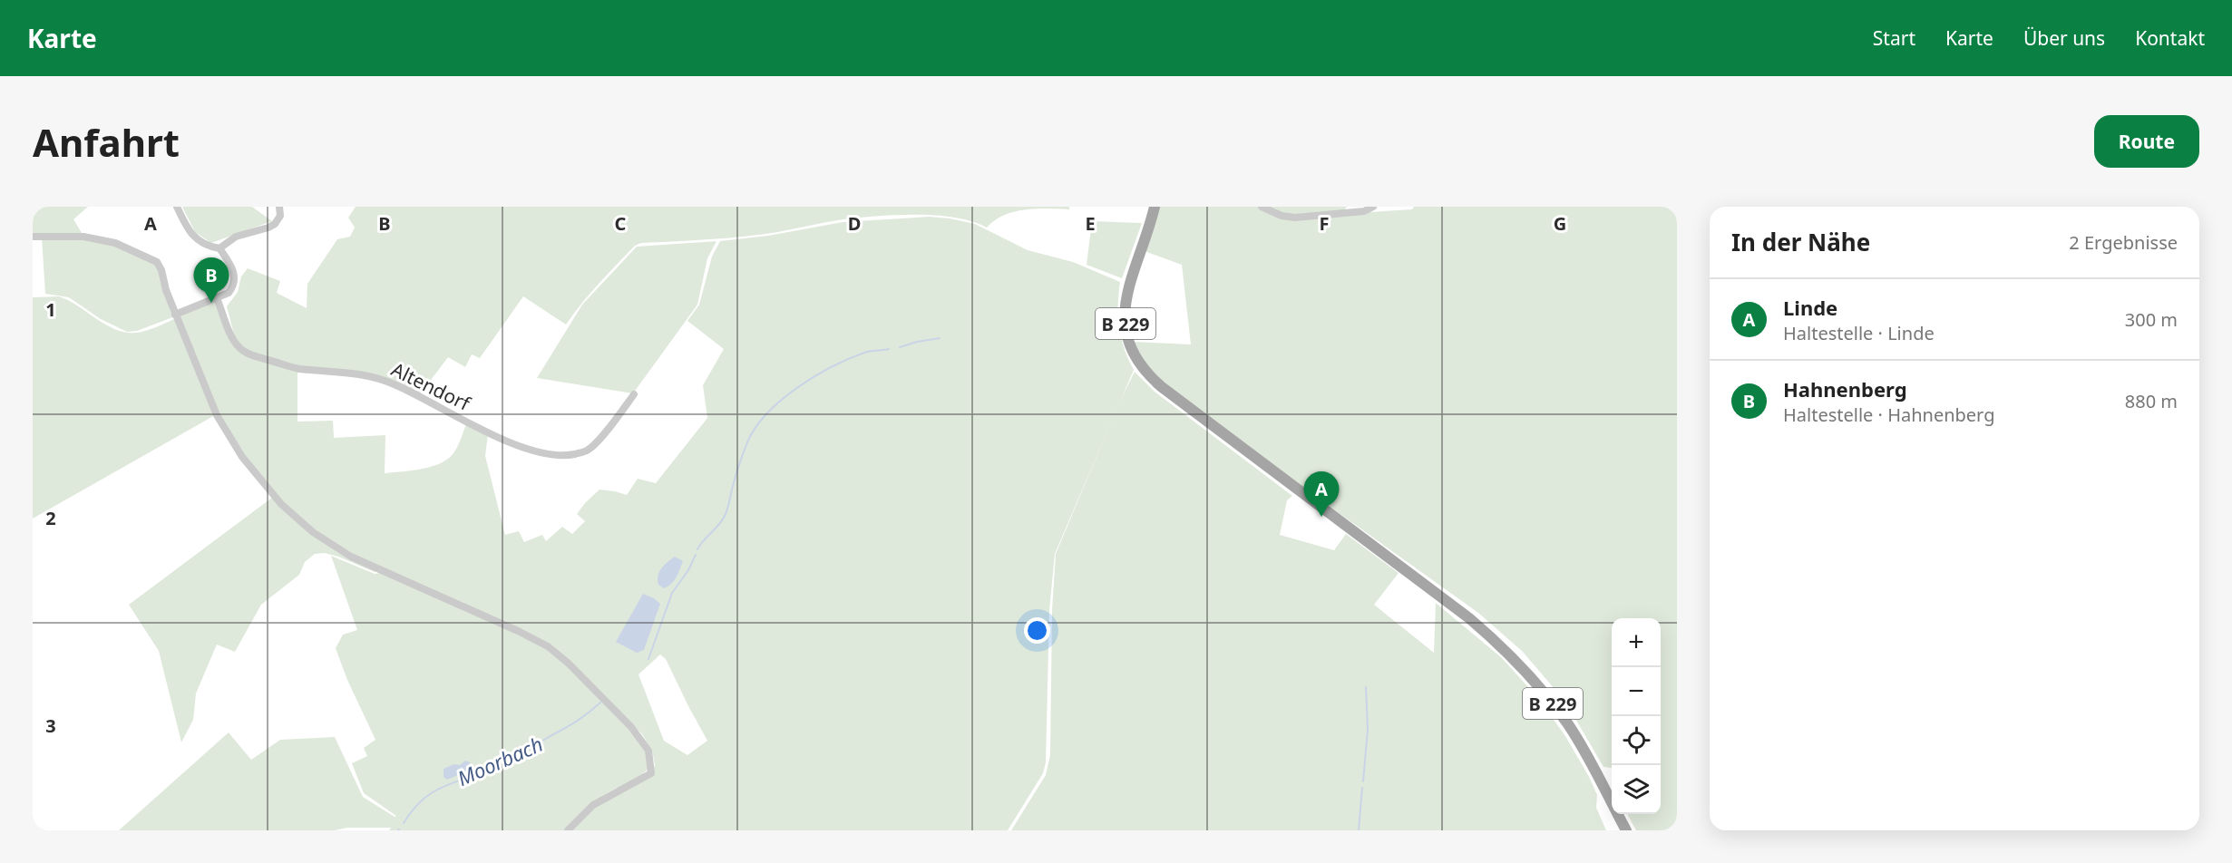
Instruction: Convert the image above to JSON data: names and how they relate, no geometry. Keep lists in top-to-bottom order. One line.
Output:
{"streets":{"main road":["B 229"],"street":["Altendorf"]},"water":["Moorbach"],"page":{"header":"Karte","nav":["Start","Karte","Über uns","Kontakt"],"buttons":"Route","title":"Anfahrt","heading":["In der Nähe","2 Ergebnisse"],"pins":["B","A"],"list":[{"mark":"A","name":"Linde","note":"Haltestelle · Linde","value":"300 m"},{"mark":"B","name":"Hahnenberg","note":"Haltestelle · Hahnenberg","value":"880 m"}],"map_buttons":["+","−"]},"grid":{"columns":["A","B","C","D","E","F","G"],"rows":["1","2","3"]}}
